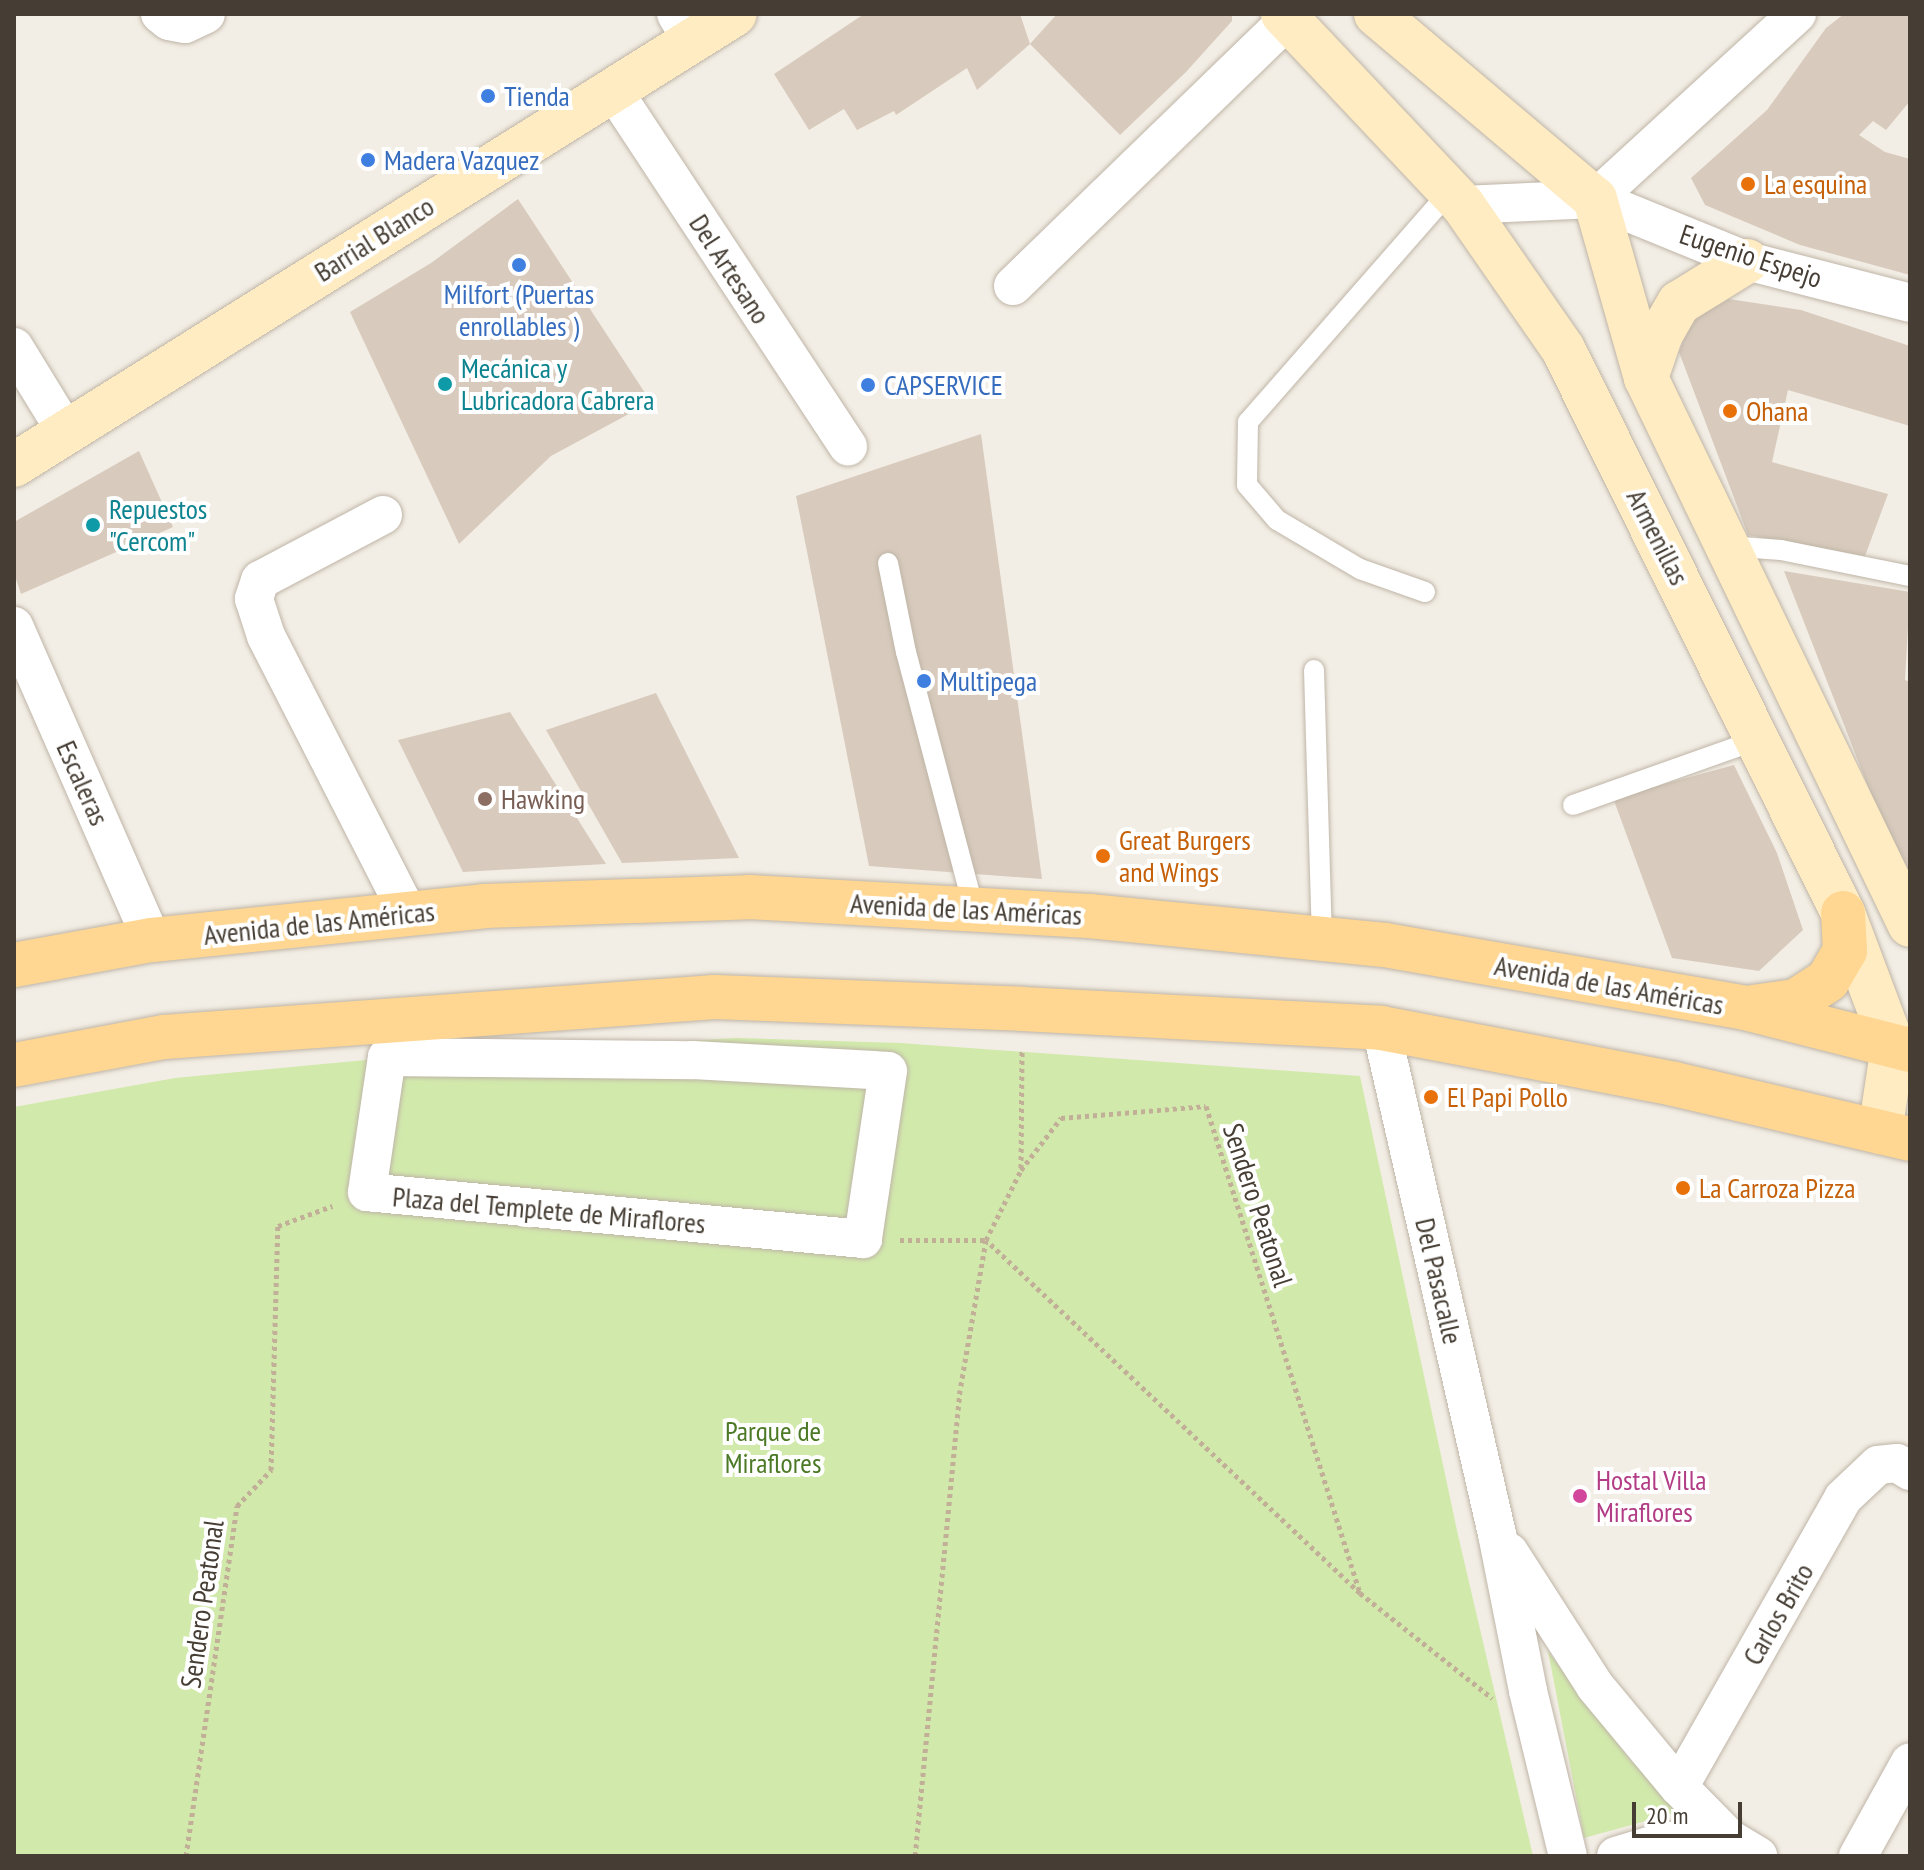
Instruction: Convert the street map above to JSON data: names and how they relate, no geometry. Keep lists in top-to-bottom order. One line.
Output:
{"streets":{"main road":["Avenida de las Américas"],"street":["Barrial Blanco","Eugenio Espejo","Del Artesano","Armenillas","Escaleras","Plaza del Templete de Miraflores","Del Pasacalle","Carlos Brito"],"path":["Sendero Peatonal"]},"crossings":[["Barrial Blanco","Del Artesano"],["Eugenio Espejo","Armenillas"],["Armenillas","Avenida de las Américas"],["Escaleras","Avenida de las Américas"],["Sendero Peatonal","Plaza del Templete de Miraflores"],["Del Pasacalle","Carlos Brito"]],"parks":["Parque de Miraflores"],"places":["Tienda","Madera Vazquez","La esquina","Milfort (Puertas enrollables )","Mecánica y Lubricadora Cabrera","CAPSERVICE","Ohana","Repuestos \"Cercom\"","Multipega","Hawking","Great Burgers and Wings","El Papi Pollo","La Carroza Pizza","Hostal Villa Miraflores"],"scale_bar":"20 m"}
